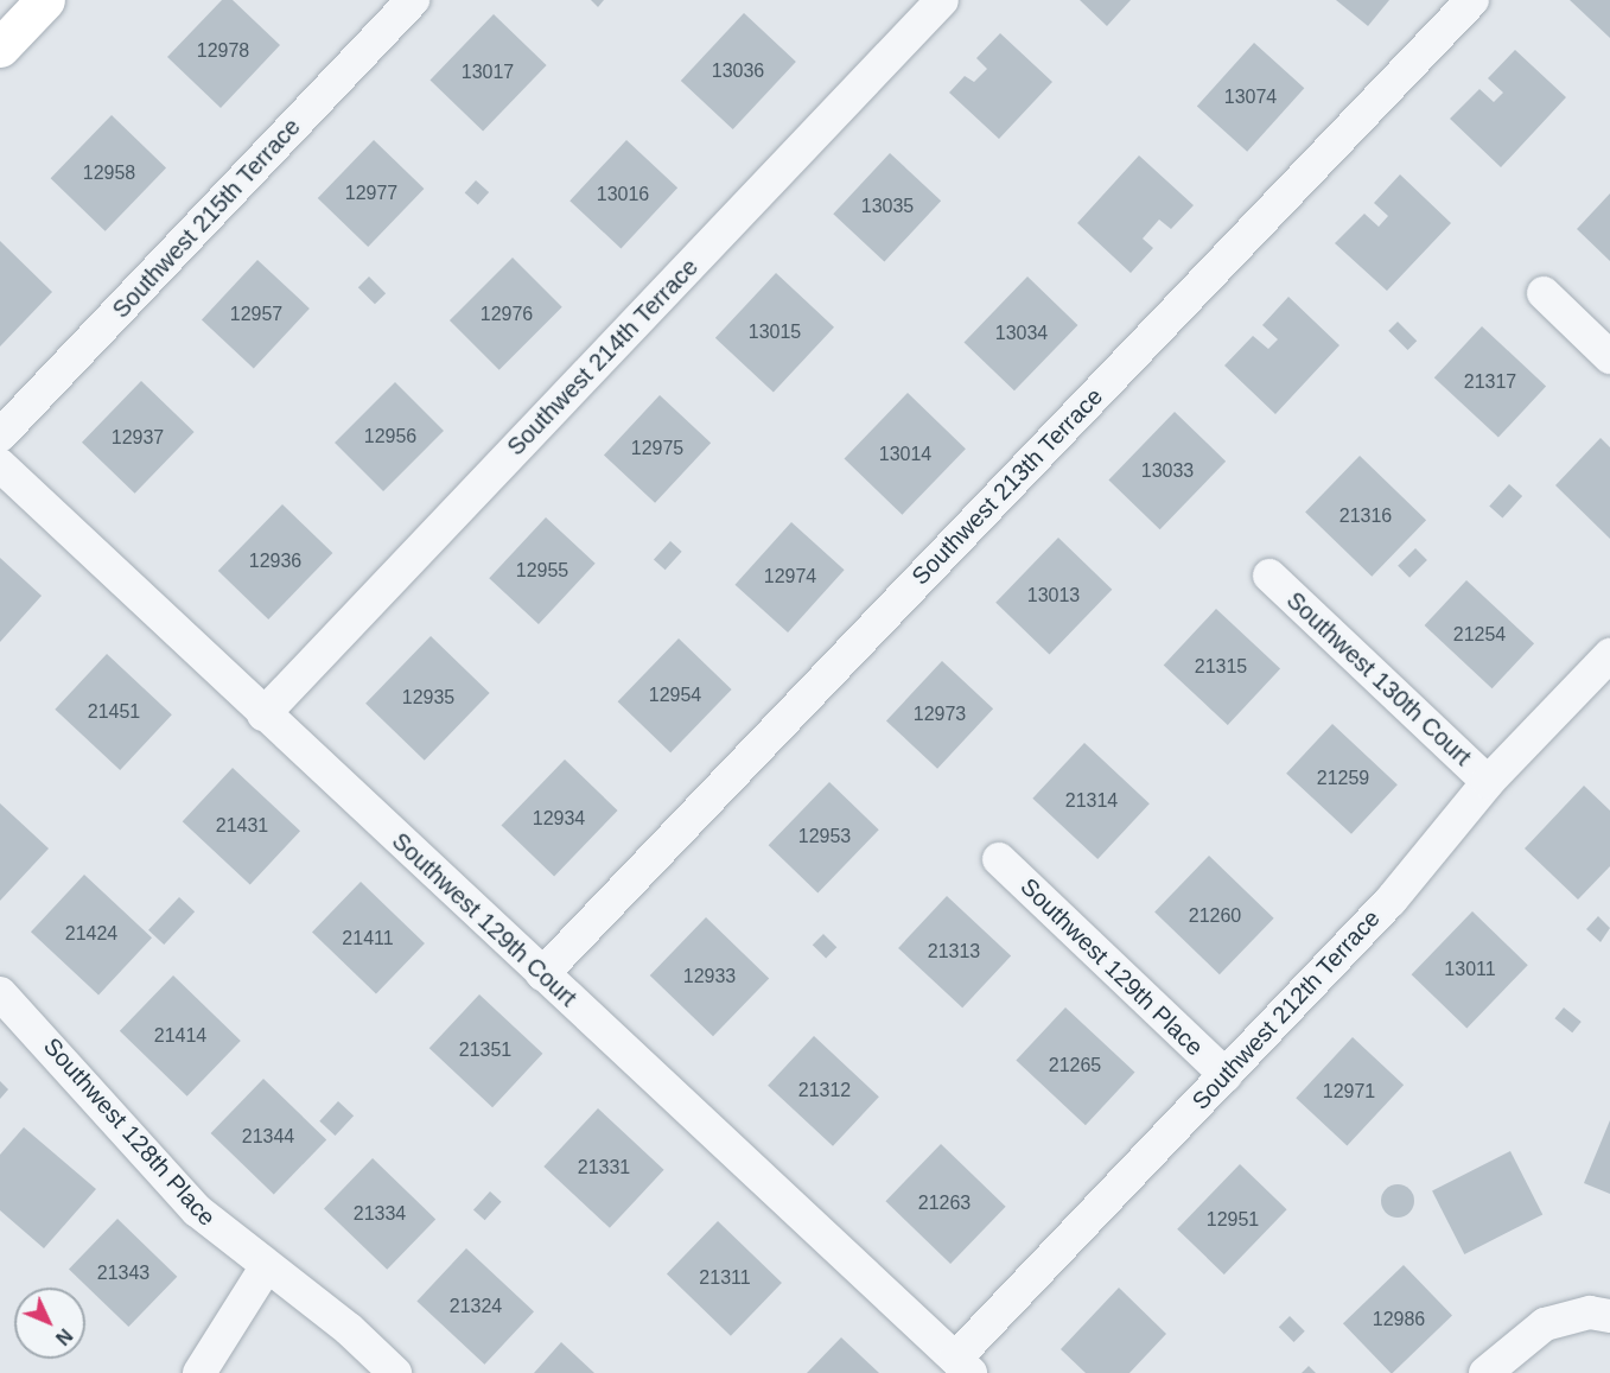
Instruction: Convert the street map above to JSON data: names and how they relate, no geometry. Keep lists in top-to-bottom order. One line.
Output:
{"streets":{"street":["Southwest 215th Terrace","Southwest 214th Terrace","Southwest 213th Terrace","Southwest 130th Court","Southwest 129th Court","Southwest 129th Place","Southwest 212th Terrace","Southwest 128th Place"]},"crossings":[["Southwest 214th Terrace","Southwest 129th Court"],["Southwest 213th Terrace","Southwest 129th Court"],["Southwest 130th Court","Southwest 212th Terrace"],["Southwest 129th Court","Southwest 212th Terrace"],["Southwest 129th Place","Southwest 212th Terrace"]],"house_numbers":["12978","13036","13017","13074","12958","12977","13016","13035","12957","12976","13015","13034","21317","12956","12937","12975","13014","13033","21316","12936","12955","12974","13013","21254","21315","12954","12935","21451","12973","21259","21314","12934","21431","12953","21260","21424","21411","21313","13011","12933","21414","21351","21265","21312","12971","21344","21331","21263","21334","12951","21343","21311","21324","12986"],"north":"bottom right"}
